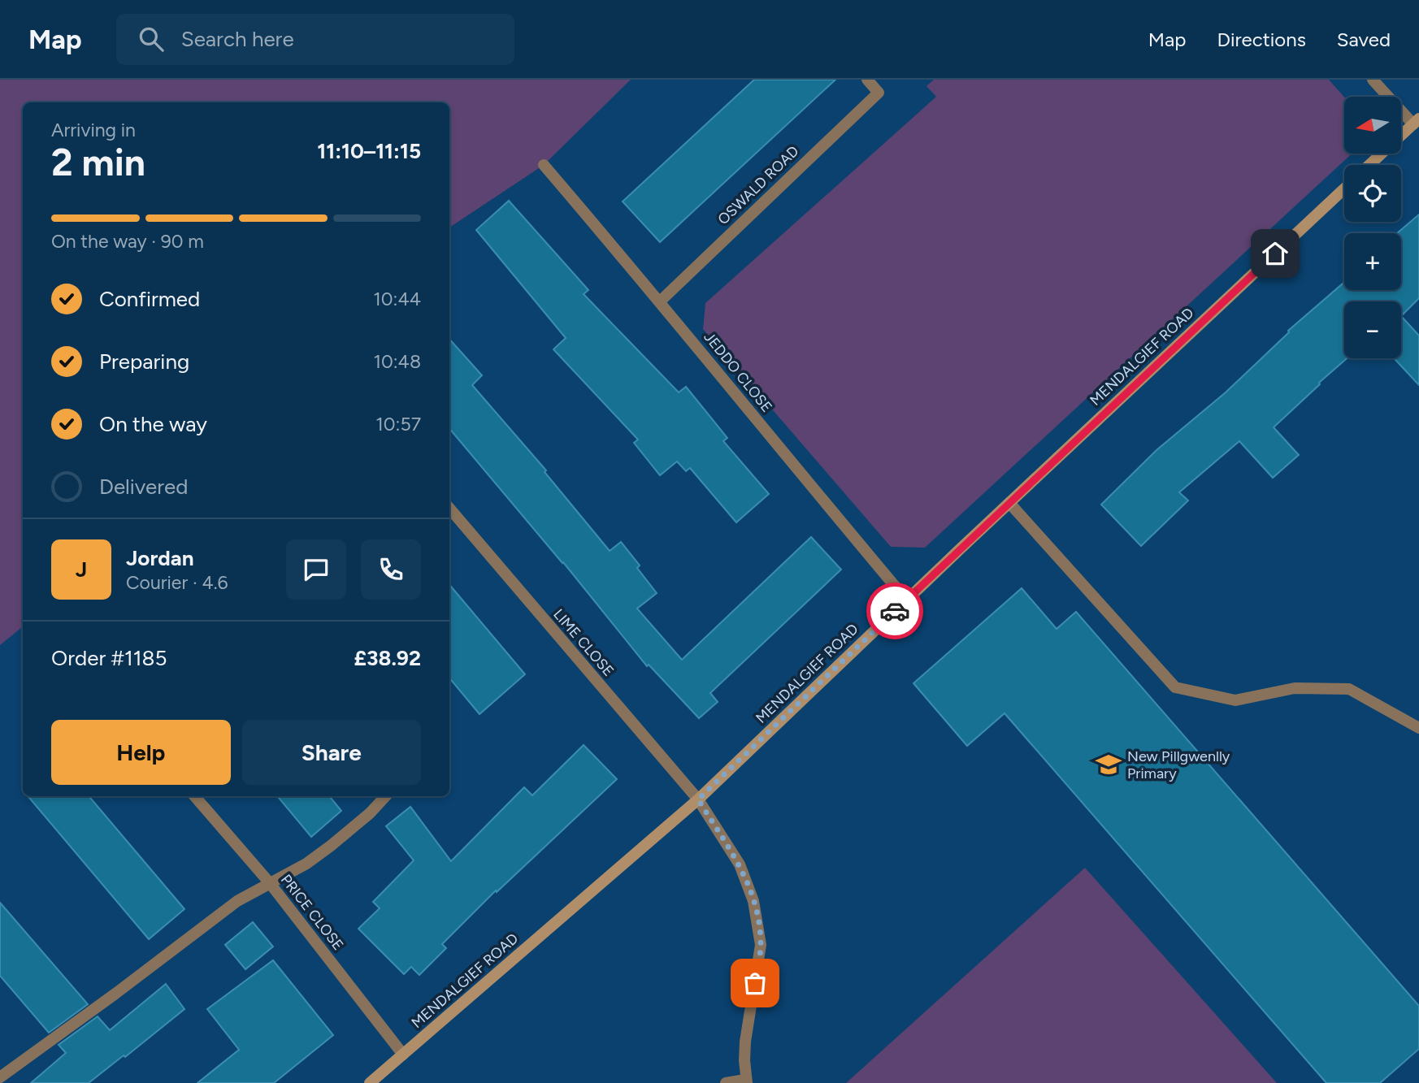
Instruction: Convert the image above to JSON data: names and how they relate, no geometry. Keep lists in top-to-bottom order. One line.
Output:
{"streets":{"street":["OSWALD ROAD","MENDALGIEF ROAD","JEDDO CLOSE","LIME CLOSE","PRICE CLOSE"]},"crossings":[["OSWALD ROAD","JEDDO CLOSE"],["MENDALGIEF ROAD","JEDDO CLOSE"],["MENDALGIEF ROAD","LIME CLOSE"],["MENDALGIEF ROAD","PRICE CLOSE"]],"places":{"school or university":["New Pillgwenlly Primary"]},"north":"left","page":{"header":"Map","search":"Search here","nav":["Map","Directions","Saved"],"map_buttons":["+","−"],"heading":["2 min","Arriving in","11:10–11:15"],"panel":["Jordan","Courier · 4.6","Order #1185","£38.92"],"bar":"On the way · 90 m","list":[["Confirmed","10:44"],["Preparing","10:48"],["On the way","10:57"],"Delivered"],"round":"J","buttons":["Help","Share"]}}
